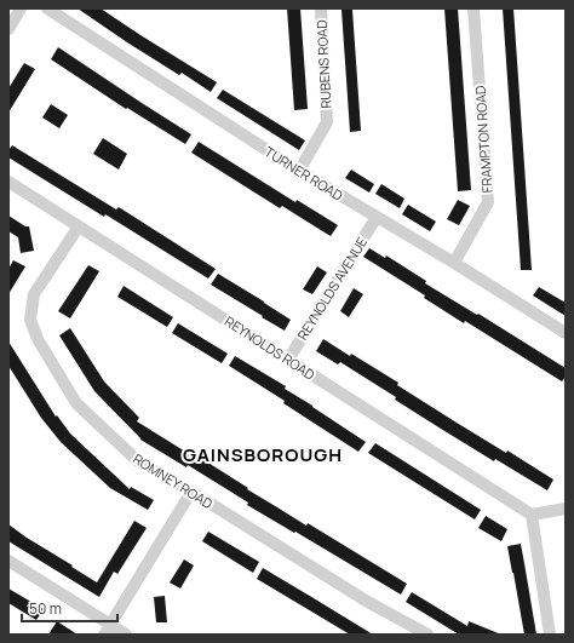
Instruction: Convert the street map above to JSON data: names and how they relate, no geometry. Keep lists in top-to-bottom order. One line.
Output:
{"streets":{"street":["RUBENS ROAD","FRAMPTON ROAD","TURNER ROAD","REYNOLDS AVENUE","REYNOLDS ROAD","ROMNEY ROAD"]},"crossings":[["RUBENS ROAD","TURNER ROAD"],["FRAMPTON ROAD","TURNER ROAD"],["TURNER ROAD","REYNOLDS AVENUE"],["REYNOLDS AVENUE","REYNOLDS ROAD"],["REYNOLDS ROAD","ROMNEY ROAD"]],"districts":["GAINSBOROUGH"],"scale_bar":"50 m"}
